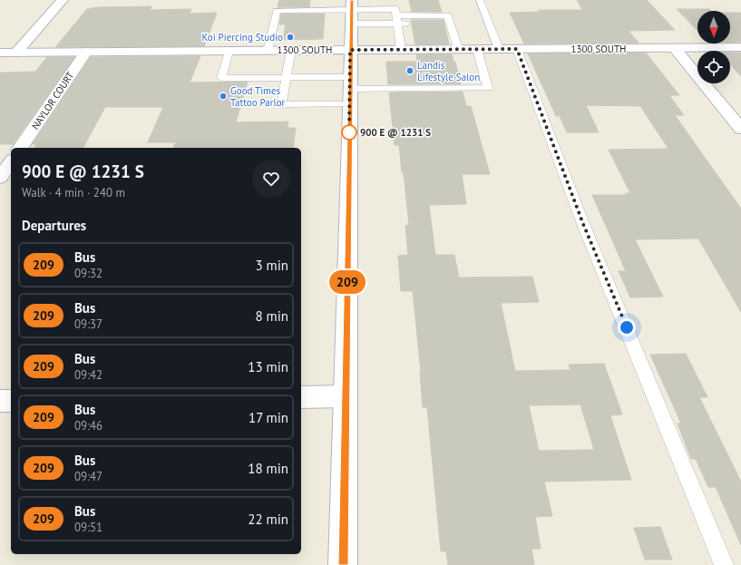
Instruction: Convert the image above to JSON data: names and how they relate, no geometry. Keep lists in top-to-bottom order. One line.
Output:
{"streets":{"street":["1300 SOUTH","NAYLOR COURT"]},"crossings":[["1300 SOUTH","NAYLOR COURT"]],"places":["Koi Piercing Studio","Landis Lifestyle Salon","Good Times Tattoo Parlor","900 E @ 1231 S"],"lines":["bus line 209"],"north":"bottom","page":{"on_map":"209","heading":[["900 E @ 1231 S","Walk · 4 min · 240 m"],"Departures"],"list":[{"mark":"209","name":"Bus","note":"09:32","value":"3 min"},{"mark":"209","name":"Bus","note":"09:37","value":"8 min"},{"mark":"209","name":"Bus","note":"09:42","value":"13 min"},{"mark":"209","name":"Bus","note":"09:46","value":"17 min"},{"mark":"209","name":"Bus","note":"09:47","value":"18 min"},{"mark":"209","name":"Bus","note":"09:51","value":"22 min"}]}}
